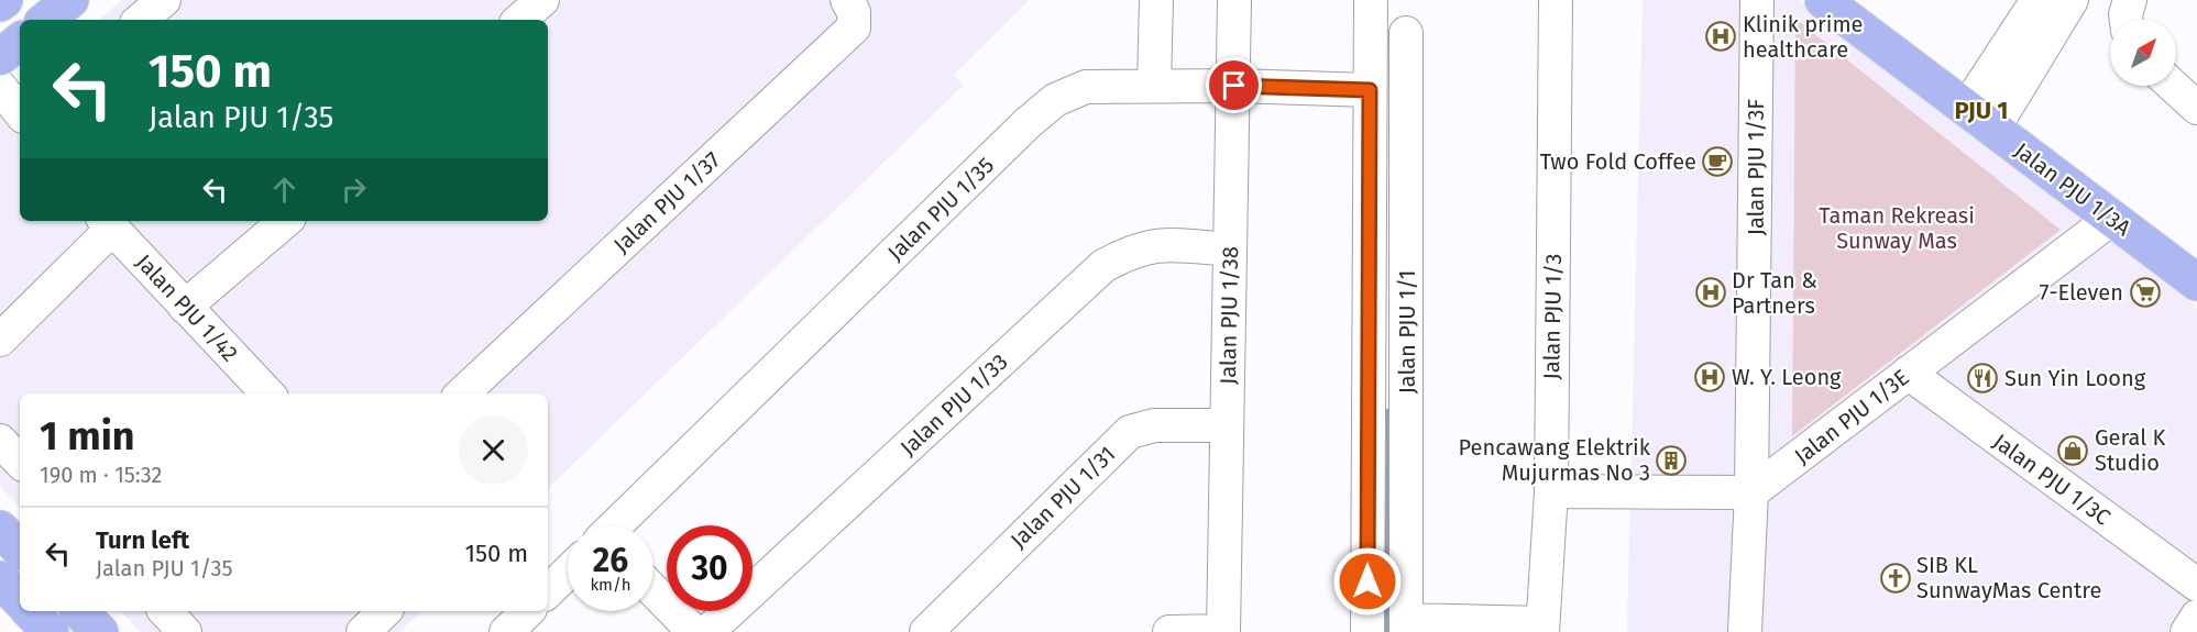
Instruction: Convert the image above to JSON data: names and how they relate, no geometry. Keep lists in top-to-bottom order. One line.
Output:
{"streets":{"main road":["Jalan PJU 1/3A"],"street":["Jalan PJU 1/3F","Jalan PJU 1/37","Jalan PJU 1/35","Jalan PJU 1/42","Jalan PJU 1/38","Jalan PJU 1/3","Jalan PJU 1/1","Jalan PJU 1/33","Jalan PJU 1/3E","Jalan PJU 1/3C","Jalan PJU 1/31"]},"crossings":[["Jalan PJU 1/3F","Jalan PJU 1/3E"],["Jalan PJU 1/3A","Jalan PJU 1/3E"],["Jalan PJU 1/35","Jalan PJU 1/38"],["Jalan PJU 1/35","Jalan PJU 1/1"],["Jalan PJU 1/38","Jalan PJU 1/33"],["Jalan PJU 1/38","Jalan PJU 1/31"],["Jalan PJU 1/3E","Jalan PJU 1/3C"]],"districts":["PJU 1"],"parks":["Taman Rekreasi Sunway Mas"],"places":{"hospital":["Klinik prime healthcare","Dr Tan & Partners","W. Y. Leong"],"cafe":["Two Fold Coffee"],"supermarket":["7-Eleven"],"restaurant":["Sun Yin Loong"],"shop":["Geral K Studio"],"building":["Pencawang Elektrik Mujurmas No 3"],"church":["SIB KL SunwayMas Centre"]},"north":"top right","page":{"turn":["150 m","Jalan PJU 1/35"],"heading":["1 min","190 m · 15:32"],"list":[{"name":"Turn left","note":"Jalan PJU 1/35","value":"150 m"}],"speed":"26 km/h","limit":"30"}}
